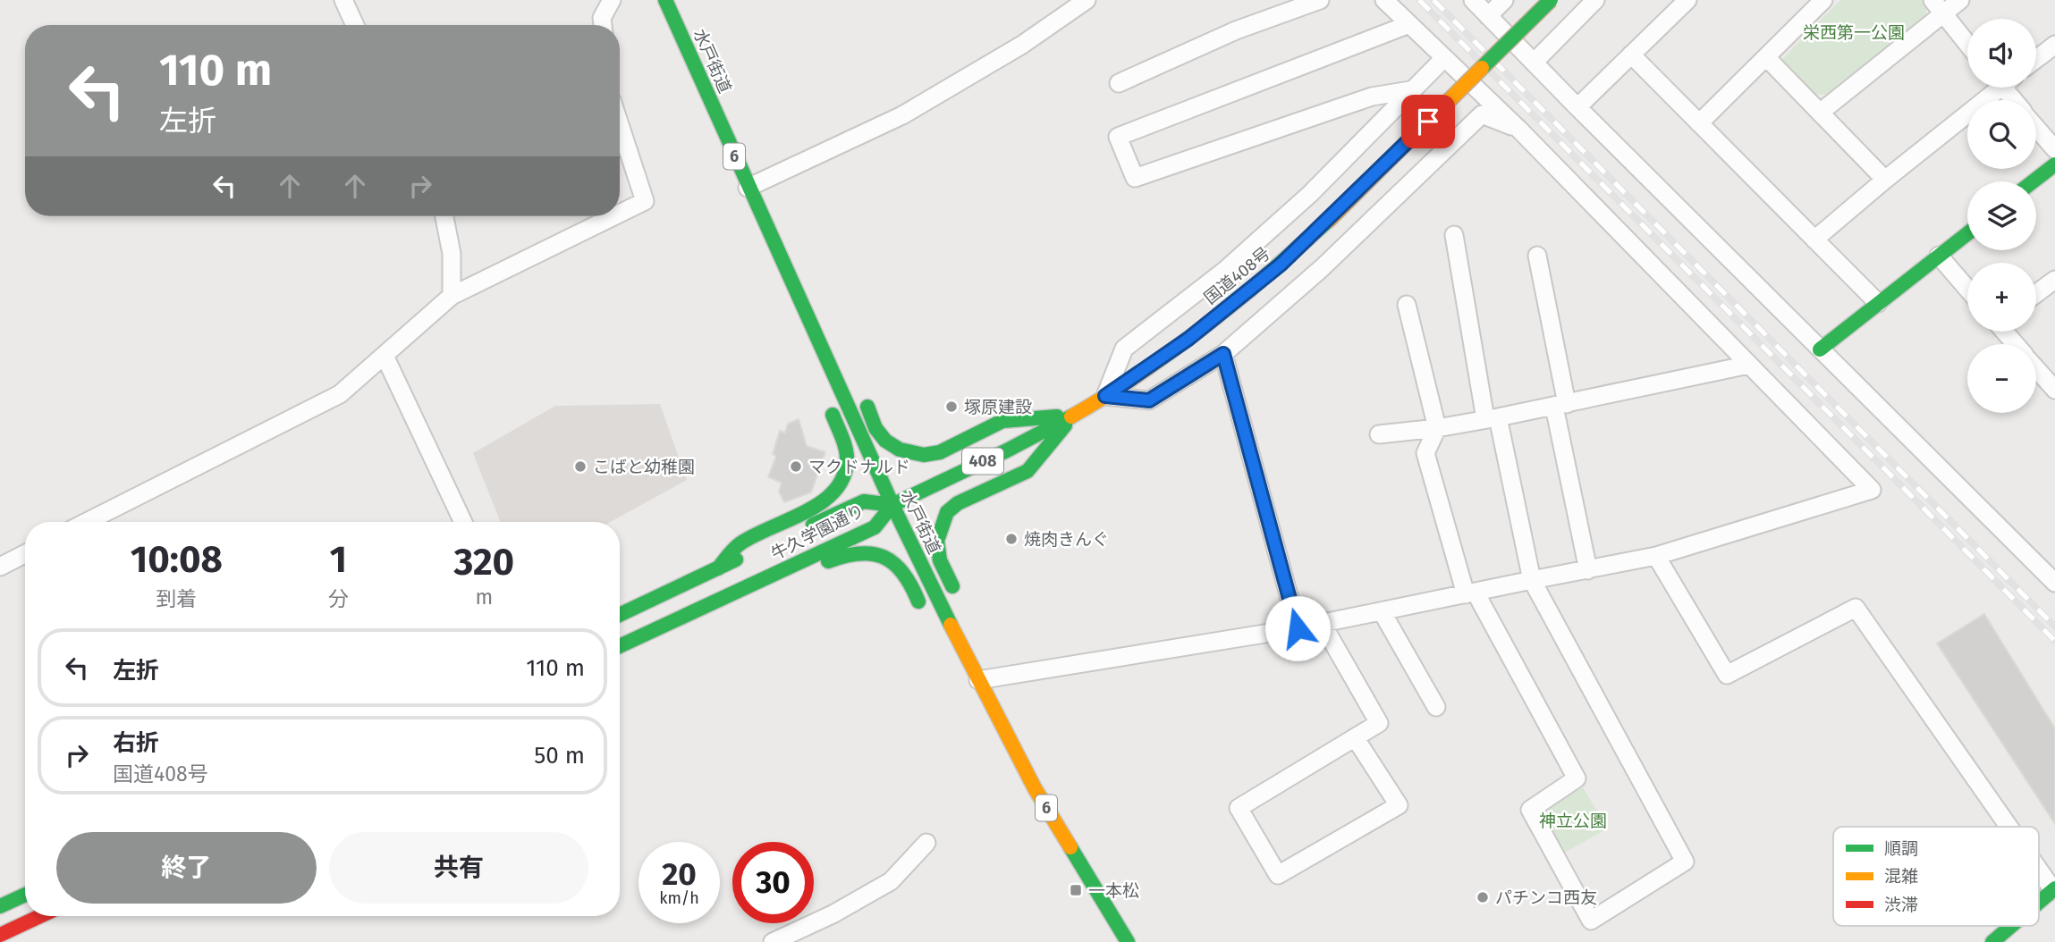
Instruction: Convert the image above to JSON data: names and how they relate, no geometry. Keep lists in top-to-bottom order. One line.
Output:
{"streets":{"main road":["水戸街道","6","国道408号","408","牛久学園通り"]},"crossings":[["水戸街道","国道408号"],["水戸街道","牛久学園通り"],["国道408号","牛久学園通り"]],"parks":["栄西第一公園","神立公園"],"places":{"other":["塚原建設","こばと幼稚園","マクドナルド","焼肉きんぐ","パチンコ西友"],"transit":["一本松"]},"legend":["順調","混雑","渋滞"],"page":{"map_buttons":["+","−"],"turn":["110 m","左折"],"eta":["10:08","到着","1","分","320","m"],"list":[{"name":"左折","value":"110 m"},{"name":"右折","note":"国道408号","value":"50 m"}],"buttons":["終了","共有"],"speed":"20 km/h","limit":"30"}}
